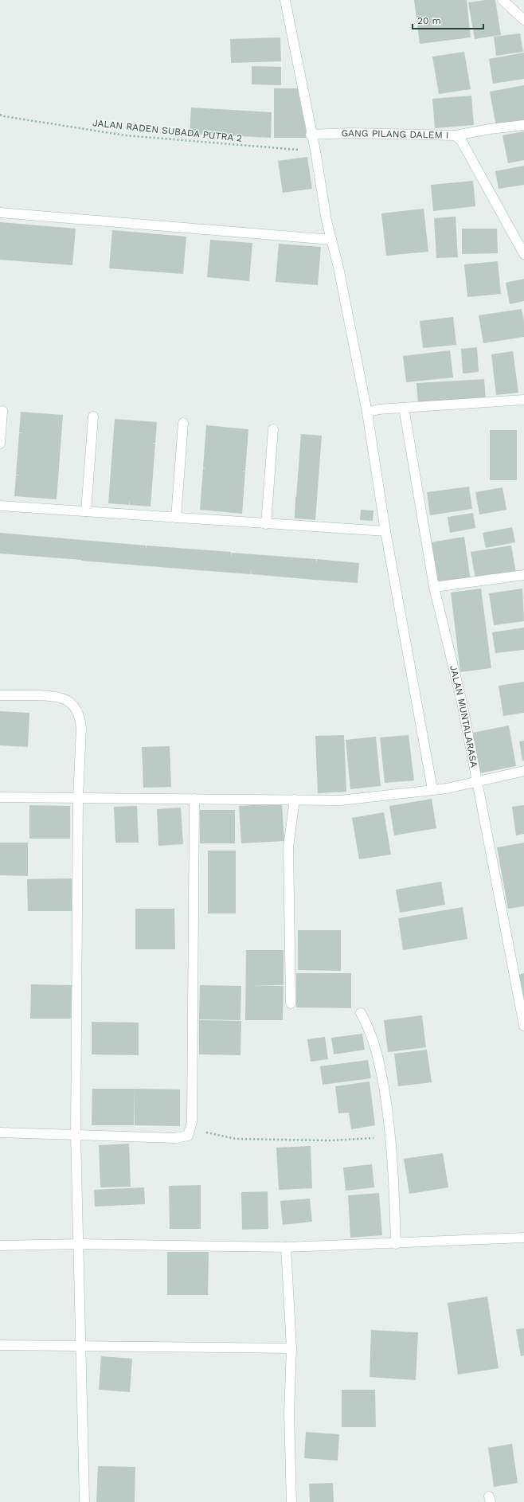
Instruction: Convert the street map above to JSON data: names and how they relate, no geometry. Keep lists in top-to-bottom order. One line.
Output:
{"streets":{"street":["GANG PILANG DALEM I","JALAN MUNTALARASA"],"path":["JALAN RADEN SUBADA PUTRA 2"]},"scale_bar":"20 m"}
